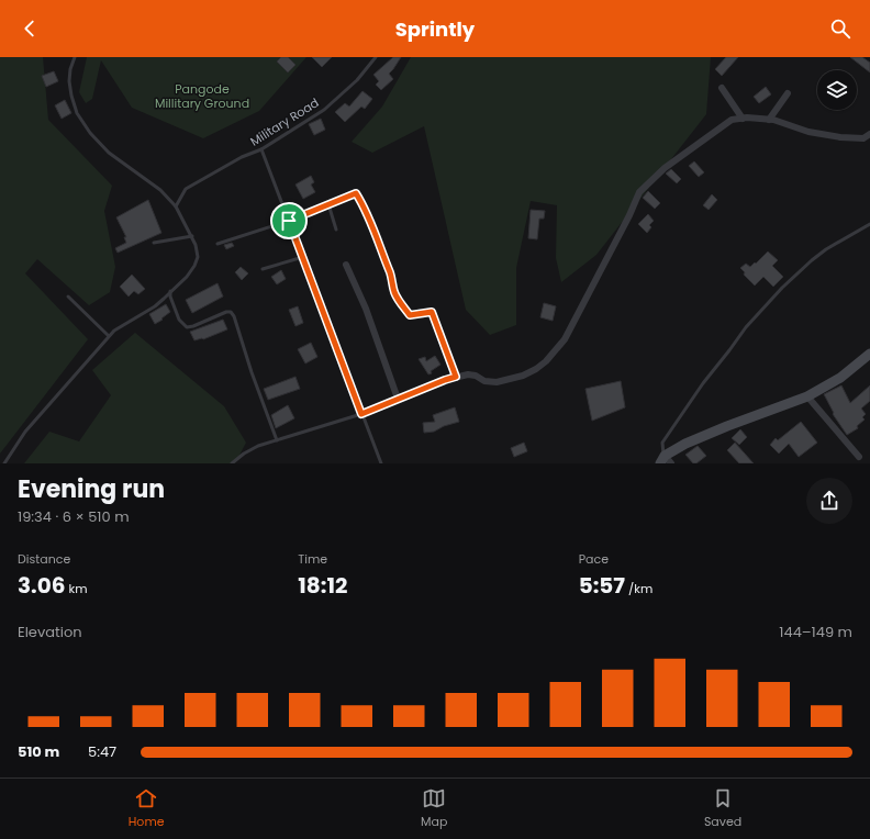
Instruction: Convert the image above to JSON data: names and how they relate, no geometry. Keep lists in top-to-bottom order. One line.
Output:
{"streets":{"lane":["Military Road"]},"parks":["Pangode Millitary Ground"],"page":{"header":"Sprintly","heading":["Evening run","19:34 · 6 × 510 m"],"stats":[["Distance","3.06 km"],["Time","18:12"],["Pace","5:57 /km"]],"chart":["Elevation","144–149 m"],"list":[{"name":"510 m","note":"5:47"}],"tabs":["Home","Map","Saved"]}}
